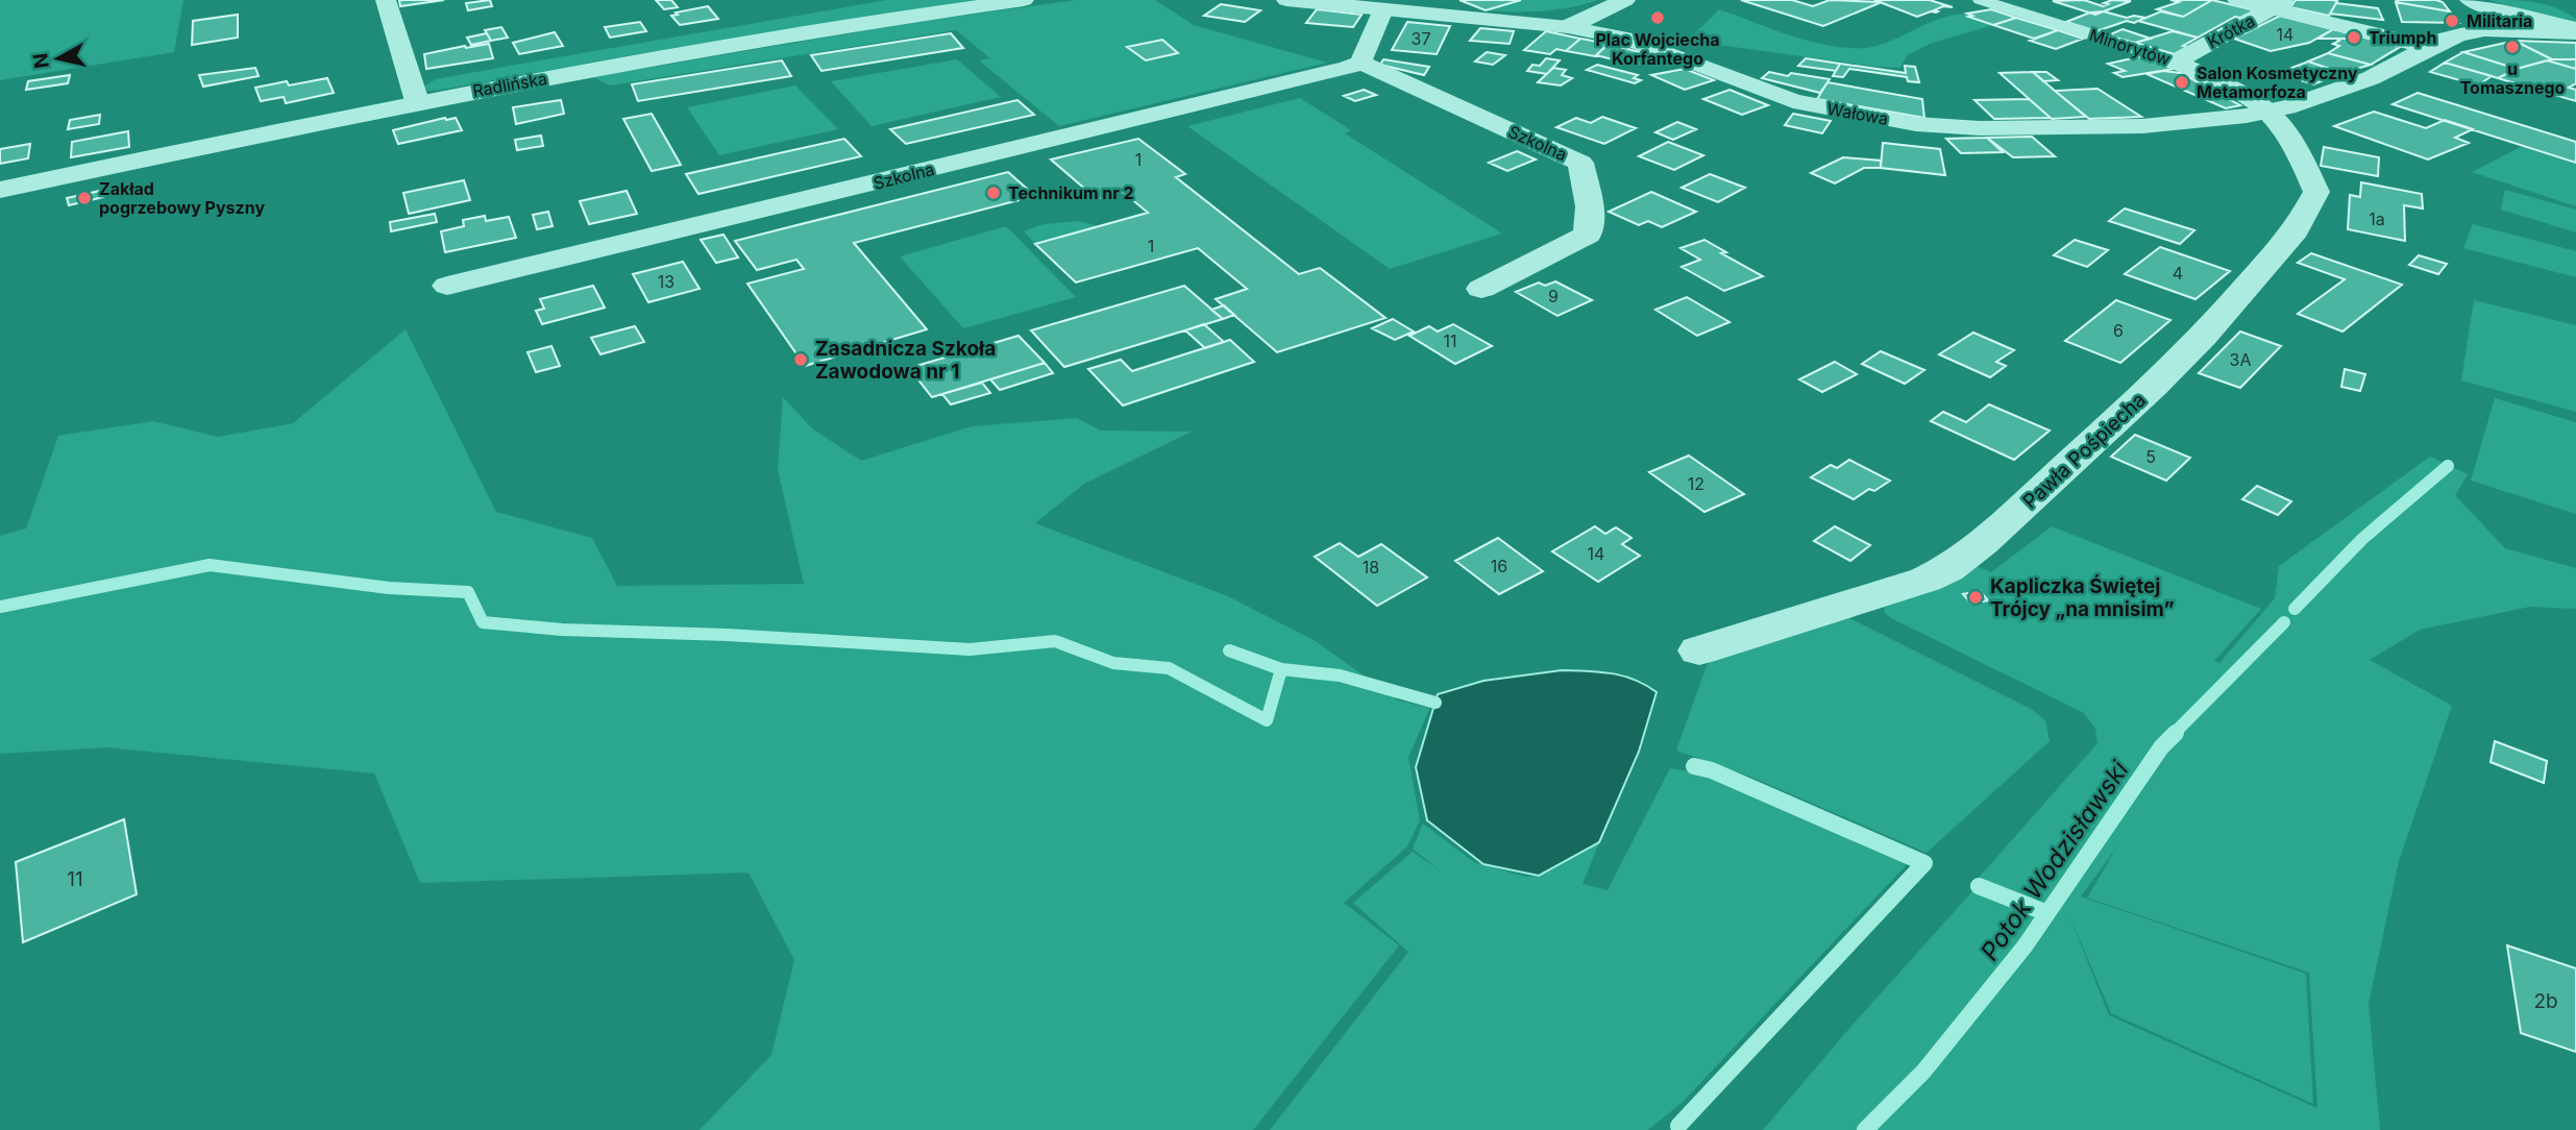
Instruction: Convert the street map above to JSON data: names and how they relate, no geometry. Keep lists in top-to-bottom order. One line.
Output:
{"streets":{"street":["Krótka","Minorytów","Radlińska","Wałowa","Szkolna","Pawła Pośpiecha"]},"crossings":[["Krótka","Minorytów"],["Minorytów","Wałowa"],["Minorytów","Pawła Pośpiecha"],["Wałowa","Pawła Pośpiecha"]],"water":["Potok Wodzisławski"],"places":["Plac Wojciecha Korfantego","Militaria","Triumph","u Tomasznego","Salon Kosmetyczny Metamorfoza","Technikum nr 2","Zakład pogrzebowy Pyszny","Zasadnicza Szkoła Zawodowa nr 1","Kapliczka Świętej Trójcy „na mnisim”"],"house_numbers":["14","37","1","1a","1","4","13","9","6","11","3A","5","12","14","16","18","11","2b"],"north":"left"}
